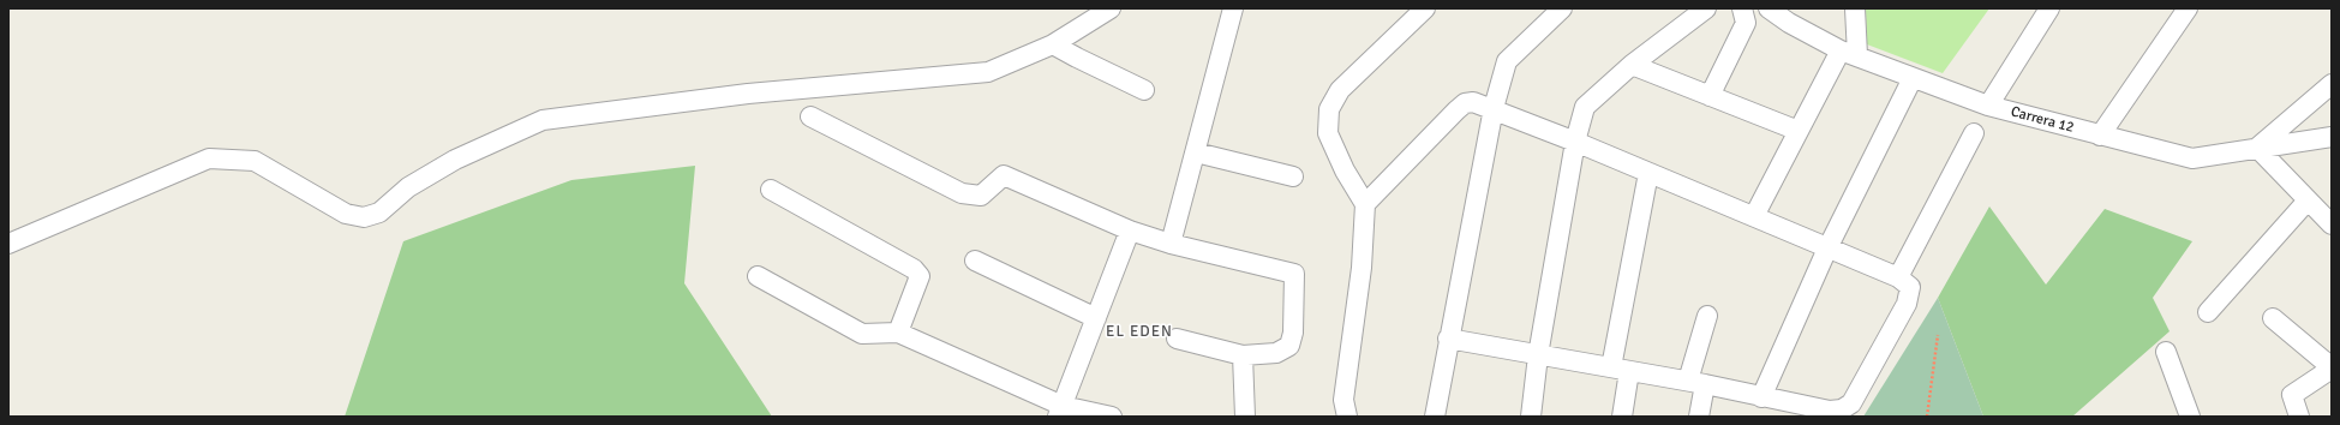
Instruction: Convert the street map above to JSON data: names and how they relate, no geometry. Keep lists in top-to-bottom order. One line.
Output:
{"streets":{"street":["Carrera 12"]},"districts":["EL EDEN"]}
